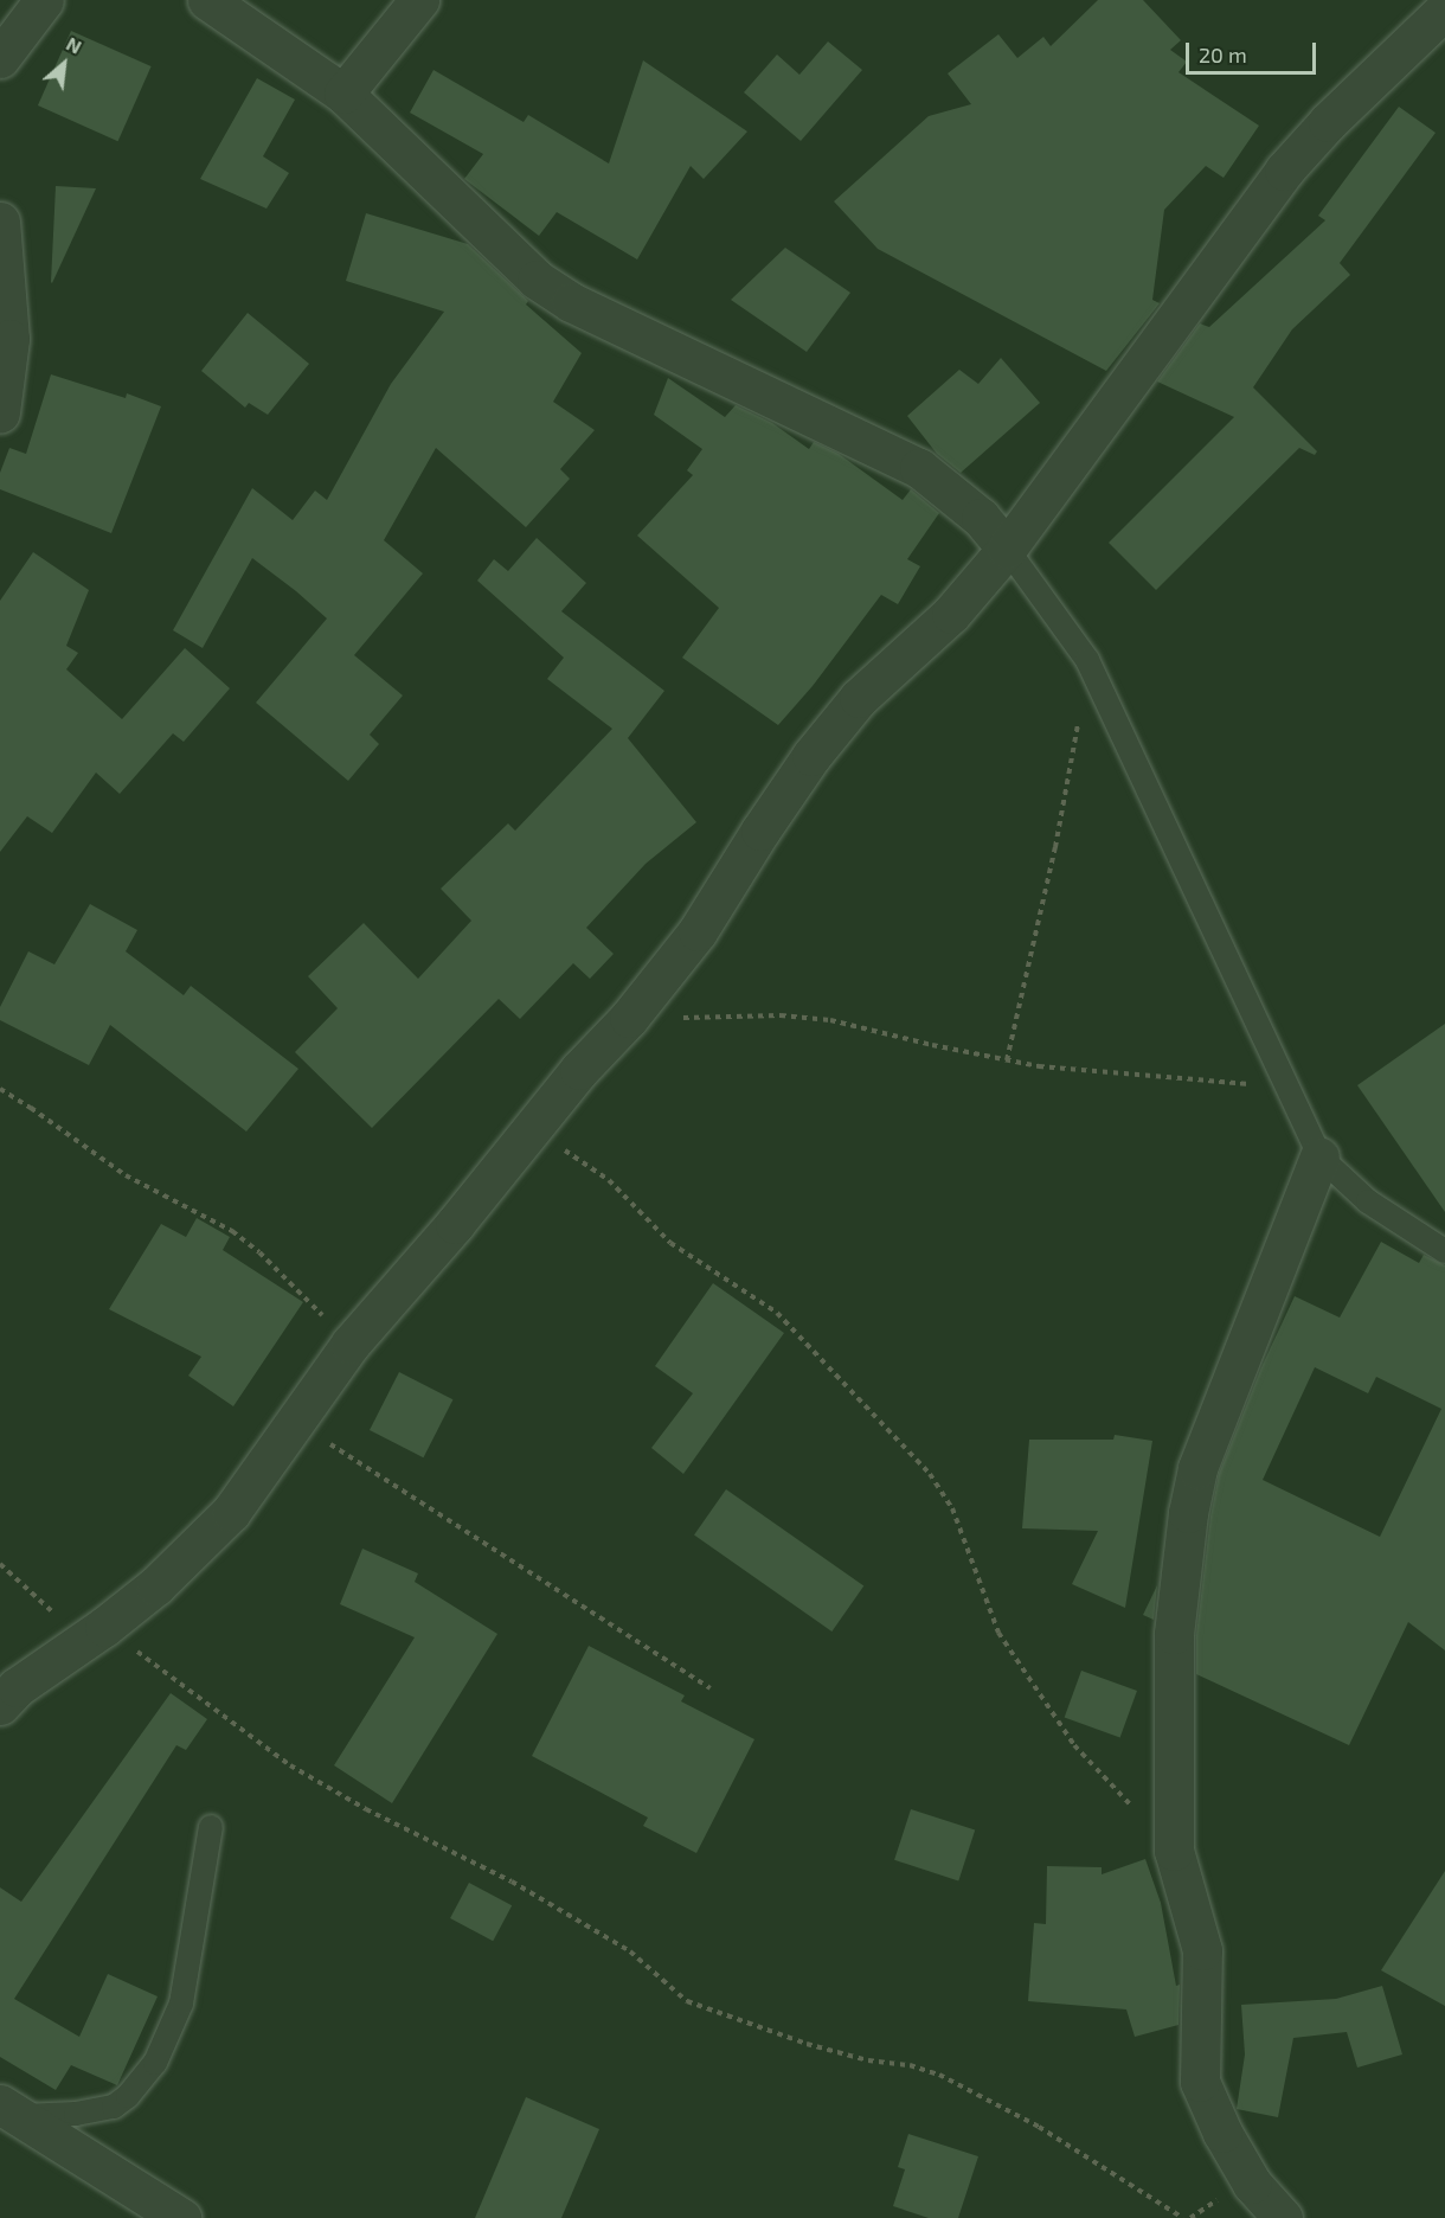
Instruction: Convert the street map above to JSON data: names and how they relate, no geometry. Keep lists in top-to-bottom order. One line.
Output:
{"scale_bar":"20 m","north":"top right"}
